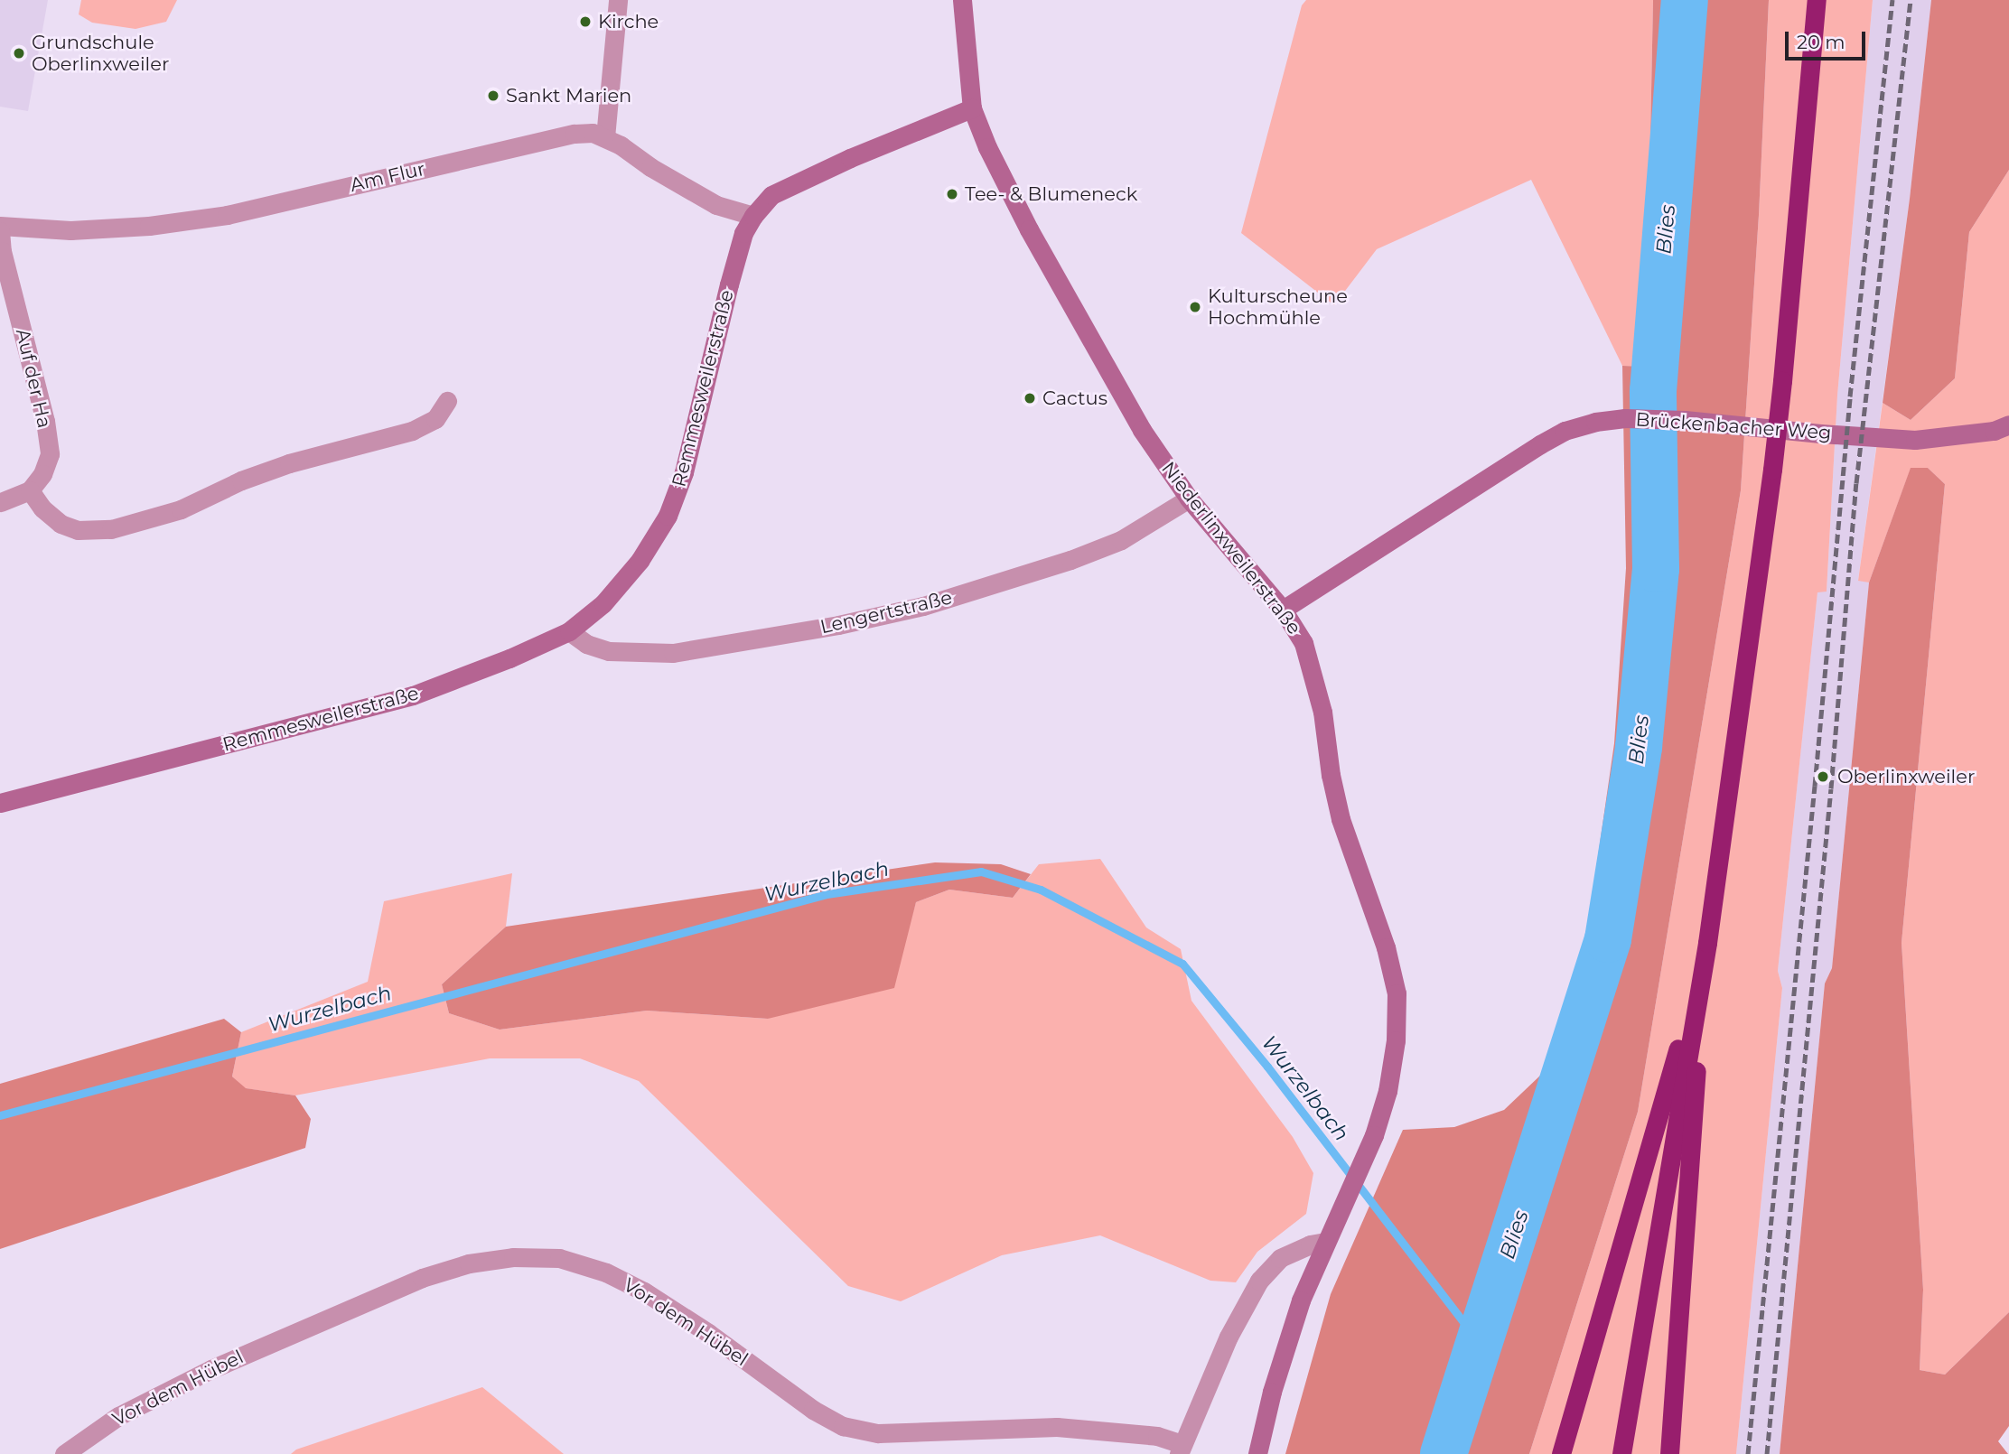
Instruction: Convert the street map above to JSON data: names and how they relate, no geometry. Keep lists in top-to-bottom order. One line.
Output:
{"streets":{"main road":["Remmesweilerstraße","Brückenbacher Weg","Niederlinxweilerstraße"],"street":["Am Flur","Auf der Ha","Lengertstraße","Vor dem Hübel"]},"crossings":[["Am Flur","Remmesweilerstraße"],["Remmesweilerstraße","Niederlinxweilerstraße"],["Remmesweilerstraße","Lengertstraße"],["Brückenbacher Weg","Niederlinxweilerstraße"],["Niederlinxweilerstraße","Lengertstraße"]],"water":["Blies","Wurzelbach"],"places":["Kirche","Grundschule Oberlinxweiler","Sankt Marien","Tee- & Blumeneck","Kulturscheune Hochmühle","Cactus","Oberlinxweiler"],"scale_bar":"20 m"}
